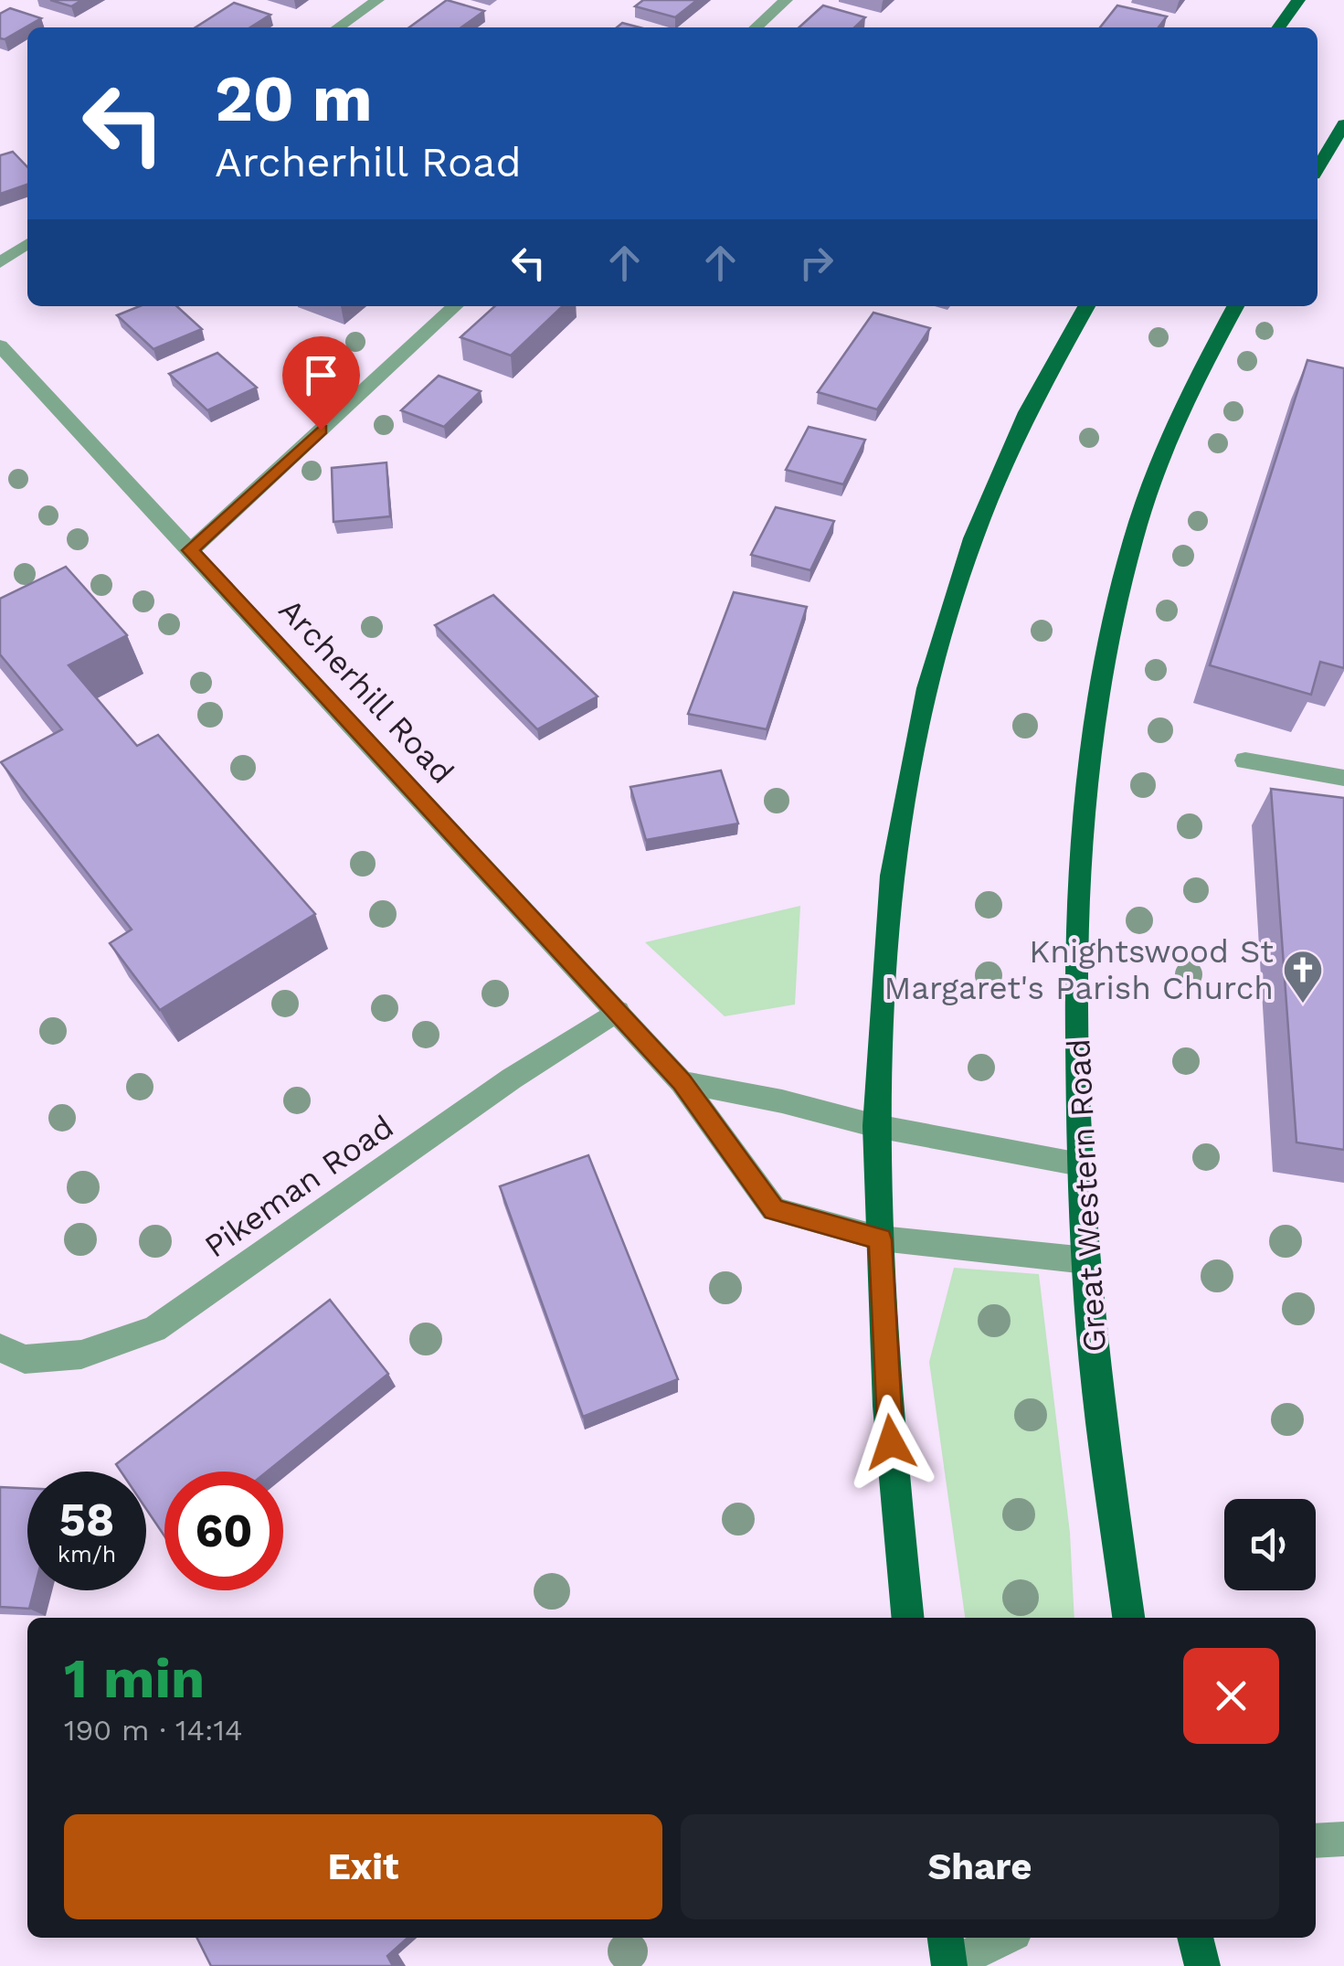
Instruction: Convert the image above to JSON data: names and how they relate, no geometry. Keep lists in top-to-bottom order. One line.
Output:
{"streets":{"main road":["Great Western Road"],"street":["Archerhill Road","Pikeman Road"]},"crossings":[["Archerhill Road","Pikeman Road"],["Archerhill Road","Great Western Road"]],"places":{"church":["Knightswood St Margaret's Parish Church"]},"page":{"turn":["20 m","Archerhill Road"],"speed":"58 km/h","limit":"60","heading":["1 min","190 m · 14:14"],"buttons":["Exit","Share"]}}
